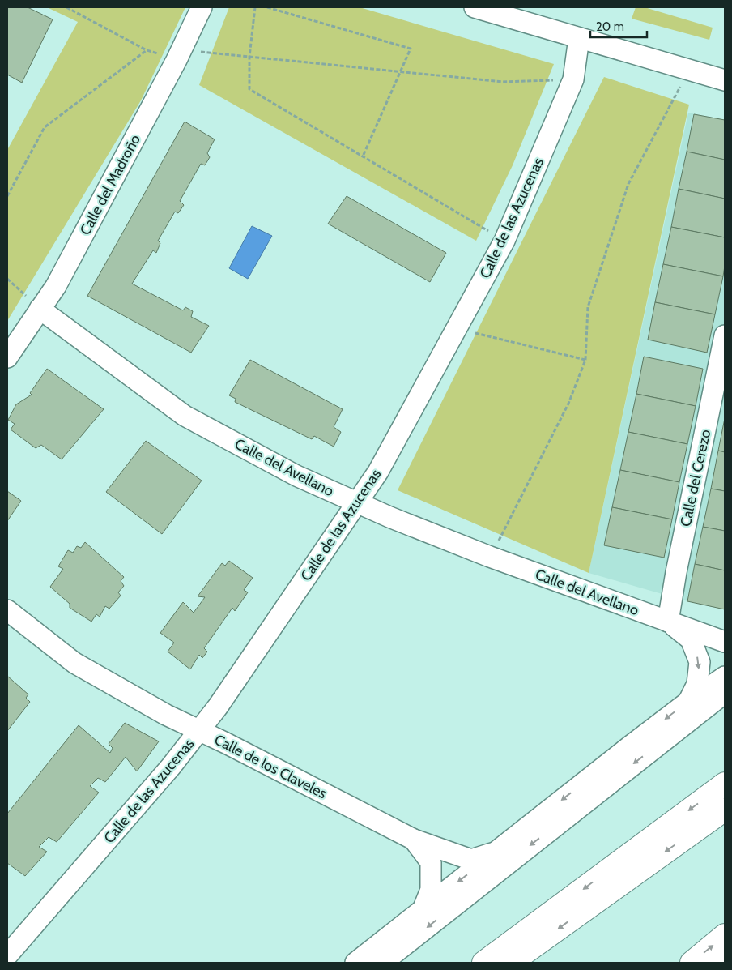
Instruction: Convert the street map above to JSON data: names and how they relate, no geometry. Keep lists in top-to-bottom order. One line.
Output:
{"streets":{"street":["Calle del Madroño","Calle de las Azucenas","Calle del Avellano","Calle del Cerezo","Calle de los Claveles"]},"crossings":[["Calle del Madroño","Calle del Avellano"],["Calle de las Azucenas","Calle del Avellano"],["Calle de las Azucenas","Calle de los Claveles"],["Calle del Avellano","Calle del Cerezo"]],"scale_bar":"20 m"}
